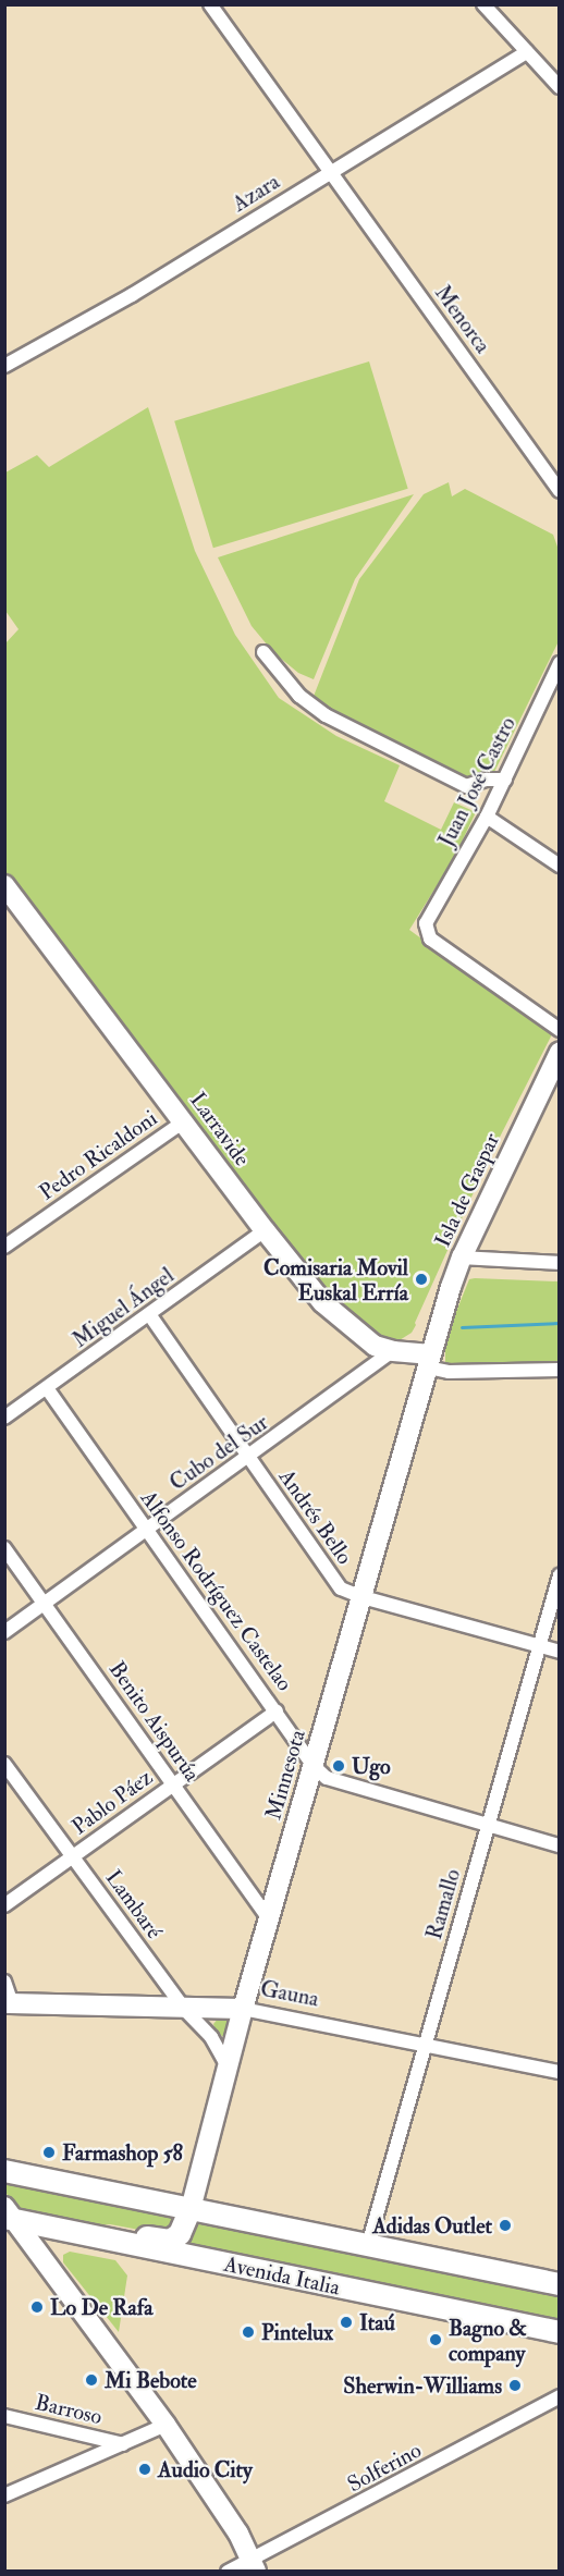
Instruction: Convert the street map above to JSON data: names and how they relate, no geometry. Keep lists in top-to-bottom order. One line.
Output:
{"streets":{"main road":["Avenida Italia"],"street":["Azara","Menorca","Juan José Castro","Larravide","Pedro Ricaldoni","Isla de Gaspar","Miguel Ángel","Cubo del Sur","Andrés Bello","Alfonso Rodríguez Castelao","Benito Aispurúa","Minnesota","Pablo Páez","Lambaré","Ramallo","Gauna","Barroso","Solferino"]},"crossings":[["Azara","Menorca"],["Larravide","Pedro Ricaldoni"],["Larravide","Isla de Gaspar"],["Larravide","Miguel Ángel"],["Larravide","Cubo del Sur"],["Larravide","Minnesota"],["Isla de Gaspar","Minnesota"],["Miguel Ángel","Andrés Bello"],["Miguel Ángel","Alfonso Rodríguez Castelao"],["Cubo del Sur","Andrés Bello"],["Cubo del Sur","Alfonso Rodríguez Castelao"],["Cubo del Sur","Benito Aispurúa"],["Andrés Bello","Minnesota"],["Andrés Bello","Ramallo"],["Alfonso Rodríguez Castelao","Minnesota"],["Alfonso Rodríguez Castelao","Pablo Páez"],["Alfonso Rodríguez Castelao","Ramallo"],["Benito Aispurúa","Minnesota"],["Benito Aispurúa","Pablo Páez"],["Minnesota","Lambaré"],["Minnesota","Gauna"],["Pablo Páez","Lambaré"],["Lambaré","Gauna"],["Ramallo","Gauna"]],"places":["Comisaria Movil Euskal Erría","Ugo","Farmashop 58","Adidas Outlet","Lo De Rafa","Itaú","Pintelux","Bagno & company","Mi Bebote","Sherwin-Williams","Audio City"]}
